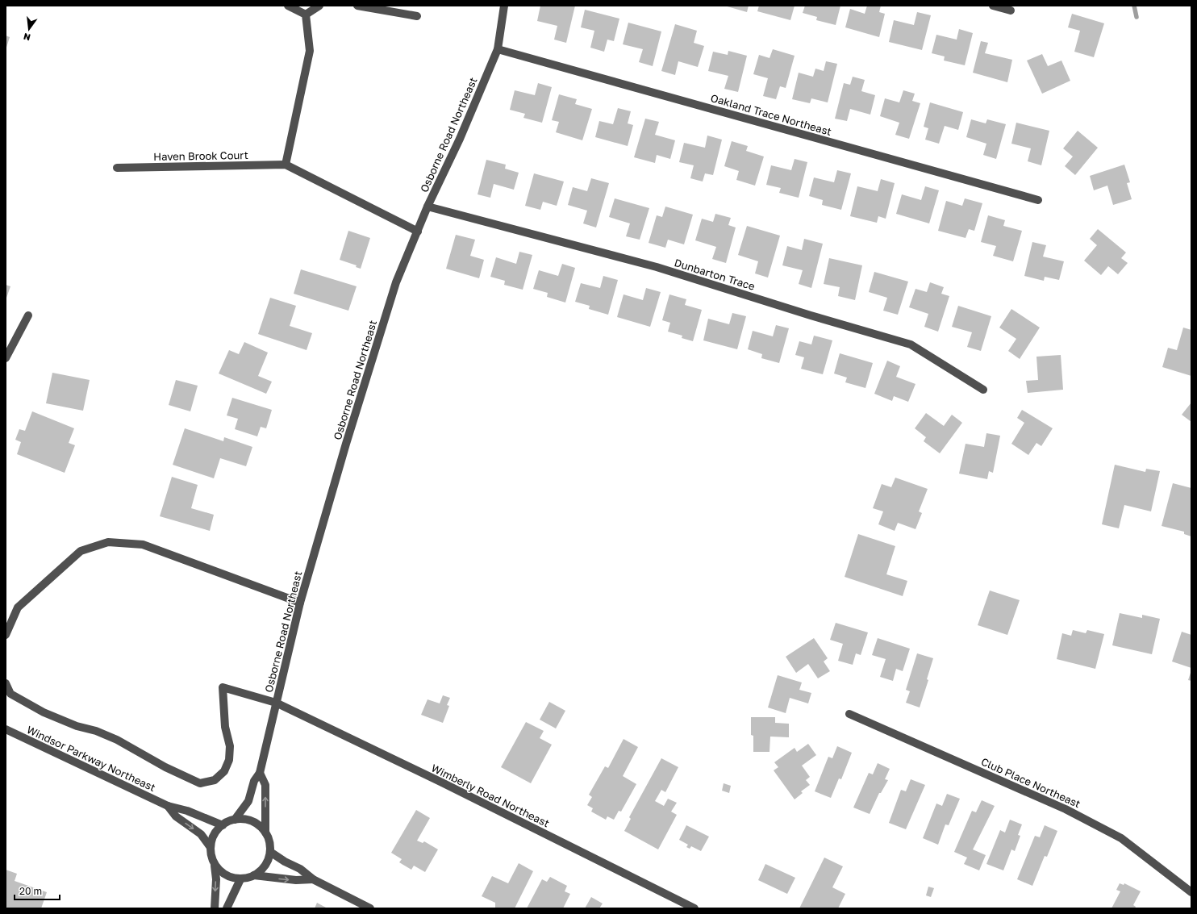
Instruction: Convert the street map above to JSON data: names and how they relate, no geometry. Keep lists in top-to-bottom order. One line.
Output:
{"streets":{"street":["Oakland Trace Northeast","Osborne Road Northeast","Haven Brook Court","Dunbarton Trace","Windsor Parkway Northeast","Club Place Northeast","Wimberly Road Northeast"]},"crossings":[["Oakland Trace Northeast","Osborne Road Northeast"],["Osborne Road Northeast","Dunbarton Trace"],["Osborne Road Northeast","Windsor Parkway Northeast"],["Osborne Road Northeast","Wimberly Road Northeast"]],"scale_bar":"20 m","north":"bottom"}
